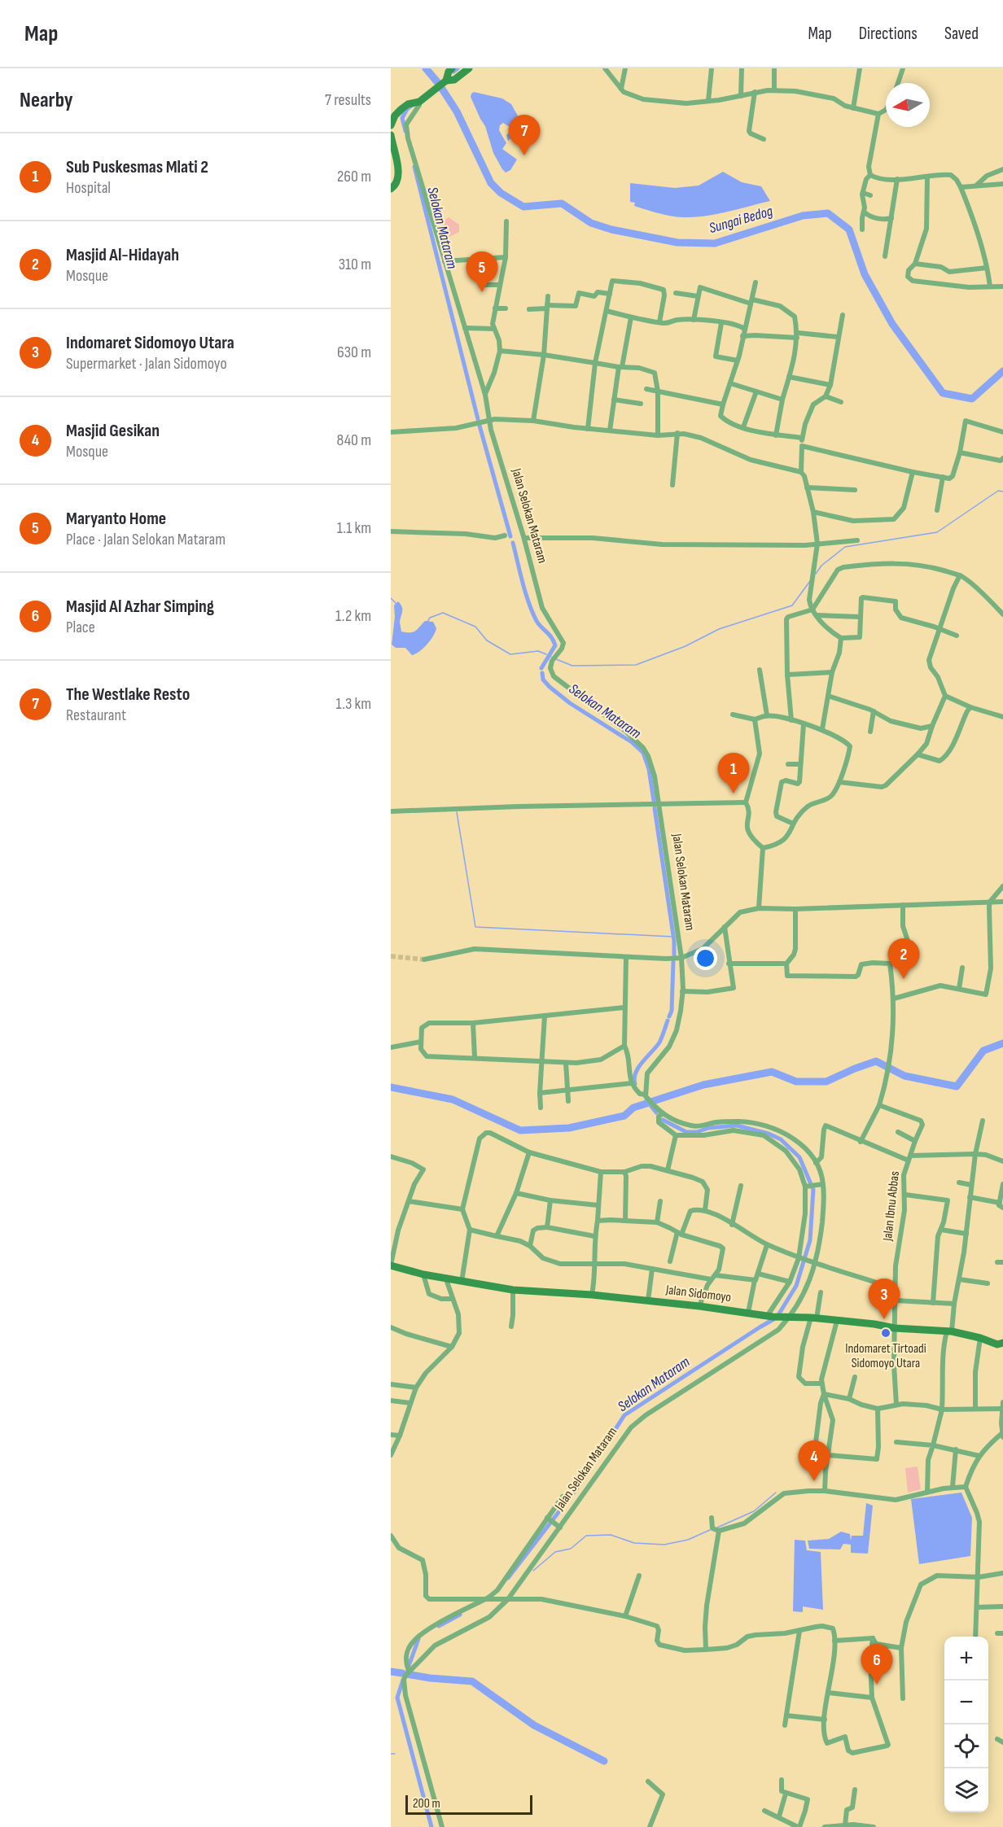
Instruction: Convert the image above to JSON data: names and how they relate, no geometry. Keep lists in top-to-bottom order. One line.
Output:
{"streets":{"main road":["Jalan Selokan Mataram","Jalan Sidomoyo"],"street":["Jalan Ibnu Abbas"]},"crossings":[["Jalan Selokan Mataram","Jalan Sidomoyo"],["Jalan Ibnu Abbas","Jalan Sidomoyo"]],"water":["Sungai Bedog","Selokan Mataram"],"places":["Indomaret Tirtoadi Sidomoyo Utara"],"scale_bar":"200 m","north":"left","page":{"header":"Map","nav":["Map","Directions","Saved"],"heading":["Nearby","7 results"],"pins":["7","5","1","2","3","4","6"],"list":[{"mark":"1","name":"Sub Puskesmas Mlati 2","note":"Hospital","value":"260 m"},{"mark":"2","name":"Masjid Al-Hidayah","note":"Mosque","value":"310 m"},{"mark":"3","name":"Indomaret Sidomoyo Utara","note":"Supermarket · Jalan Sidomoyo","value":"630 m"},{"mark":"4","name":"Masjid Gesikan","note":"Mosque","value":"840 m"},{"mark":"5","name":"Maryanto Home","note":"Place · Jalan Selokan Mataram","value":"1.1 km"},{"mark":"6","name":"Masjid Al Azhar Simping","note":"Place","value":"1.2 km"},{"mark":"7","name":"The Westlake Resto","note":"Restaurant","value":"1.3 km"}],"map_buttons":["+","−"],"scale":"200 m"}}
